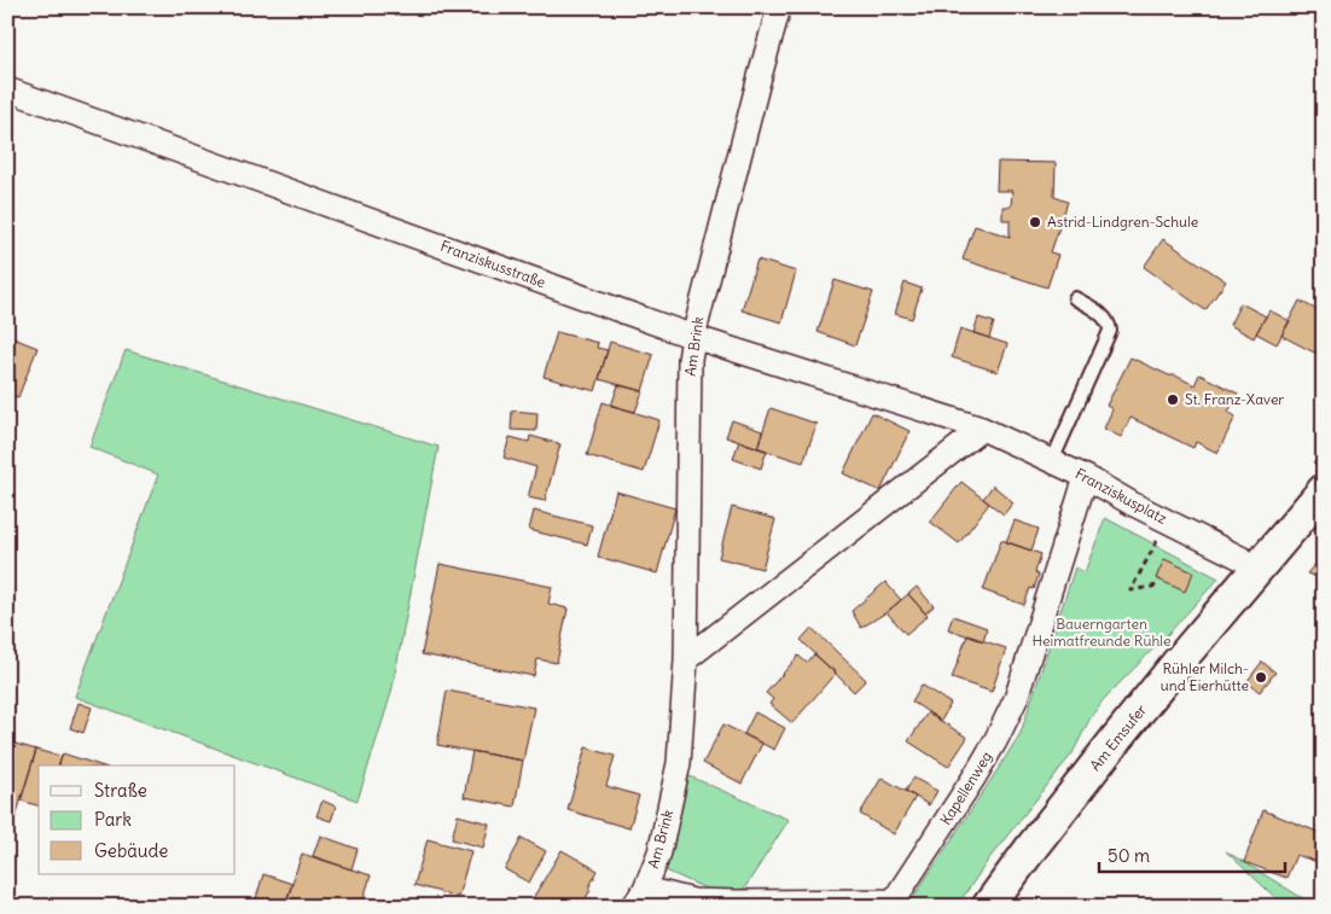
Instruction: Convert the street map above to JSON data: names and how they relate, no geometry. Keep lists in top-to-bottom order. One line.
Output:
{"streets":{"main road":["Am Emsufer"],"street":["Franziskusstraße","Am Brink","Franziskusplatz","Kapellenweg"]},"crossings":[["Franziskusstraße","Am Brink"],["Franziskusstraße","Franziskusplatz"],["Am Brink","Kapellenweg"],["Franziskusplatz","Am Emsufer"],["Franziskusplatz","Kapellenweg"]],"parks":["Bauerngarten Heimatfreunde Rühle"],"places":["Astrid-Lindgren-Schule","St. Franz-Xaver","Rühler Milch- und Eierhütte"],"legend":["Straße","Park","Gebäude"],"scale_bar":"50 m"}
